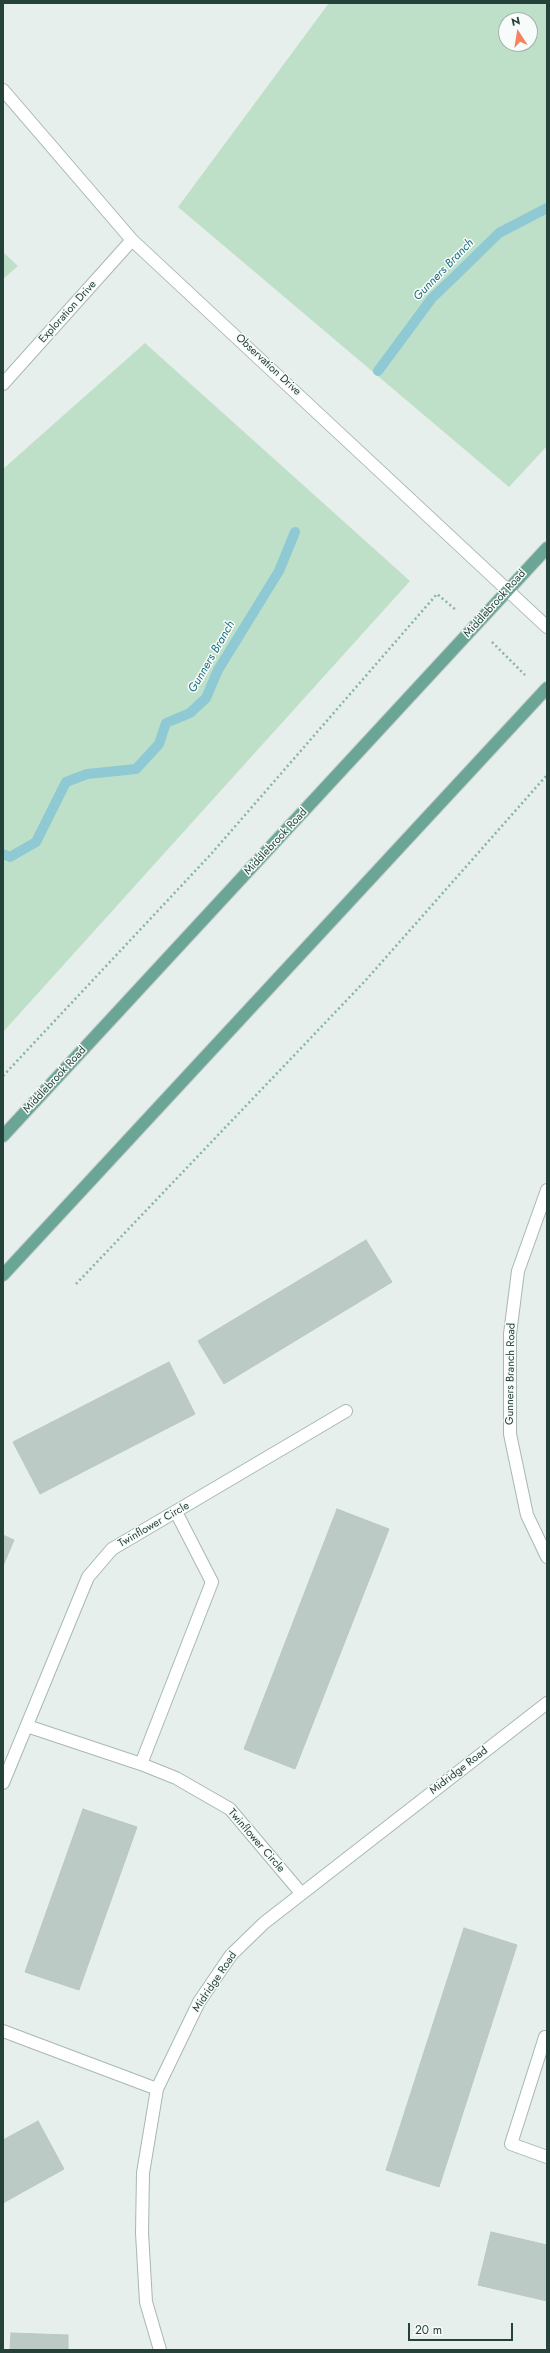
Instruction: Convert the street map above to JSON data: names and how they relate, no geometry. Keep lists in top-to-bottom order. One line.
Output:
{"streets":{"main road":["Middlebrook Road"],"street":["Exploration Drive","Observation Drive","Gunners Branch Road","Twinflower Circle","Midridge Road"]},"crossings":[["Exploration Drive","Observation Drive"],["Observation Drive","Middlebrook Road"],["Twinflower Circle","Midridge Road"]],"water":["Gunners Branch"],"scale_bar":"20 m","north":"top"}
